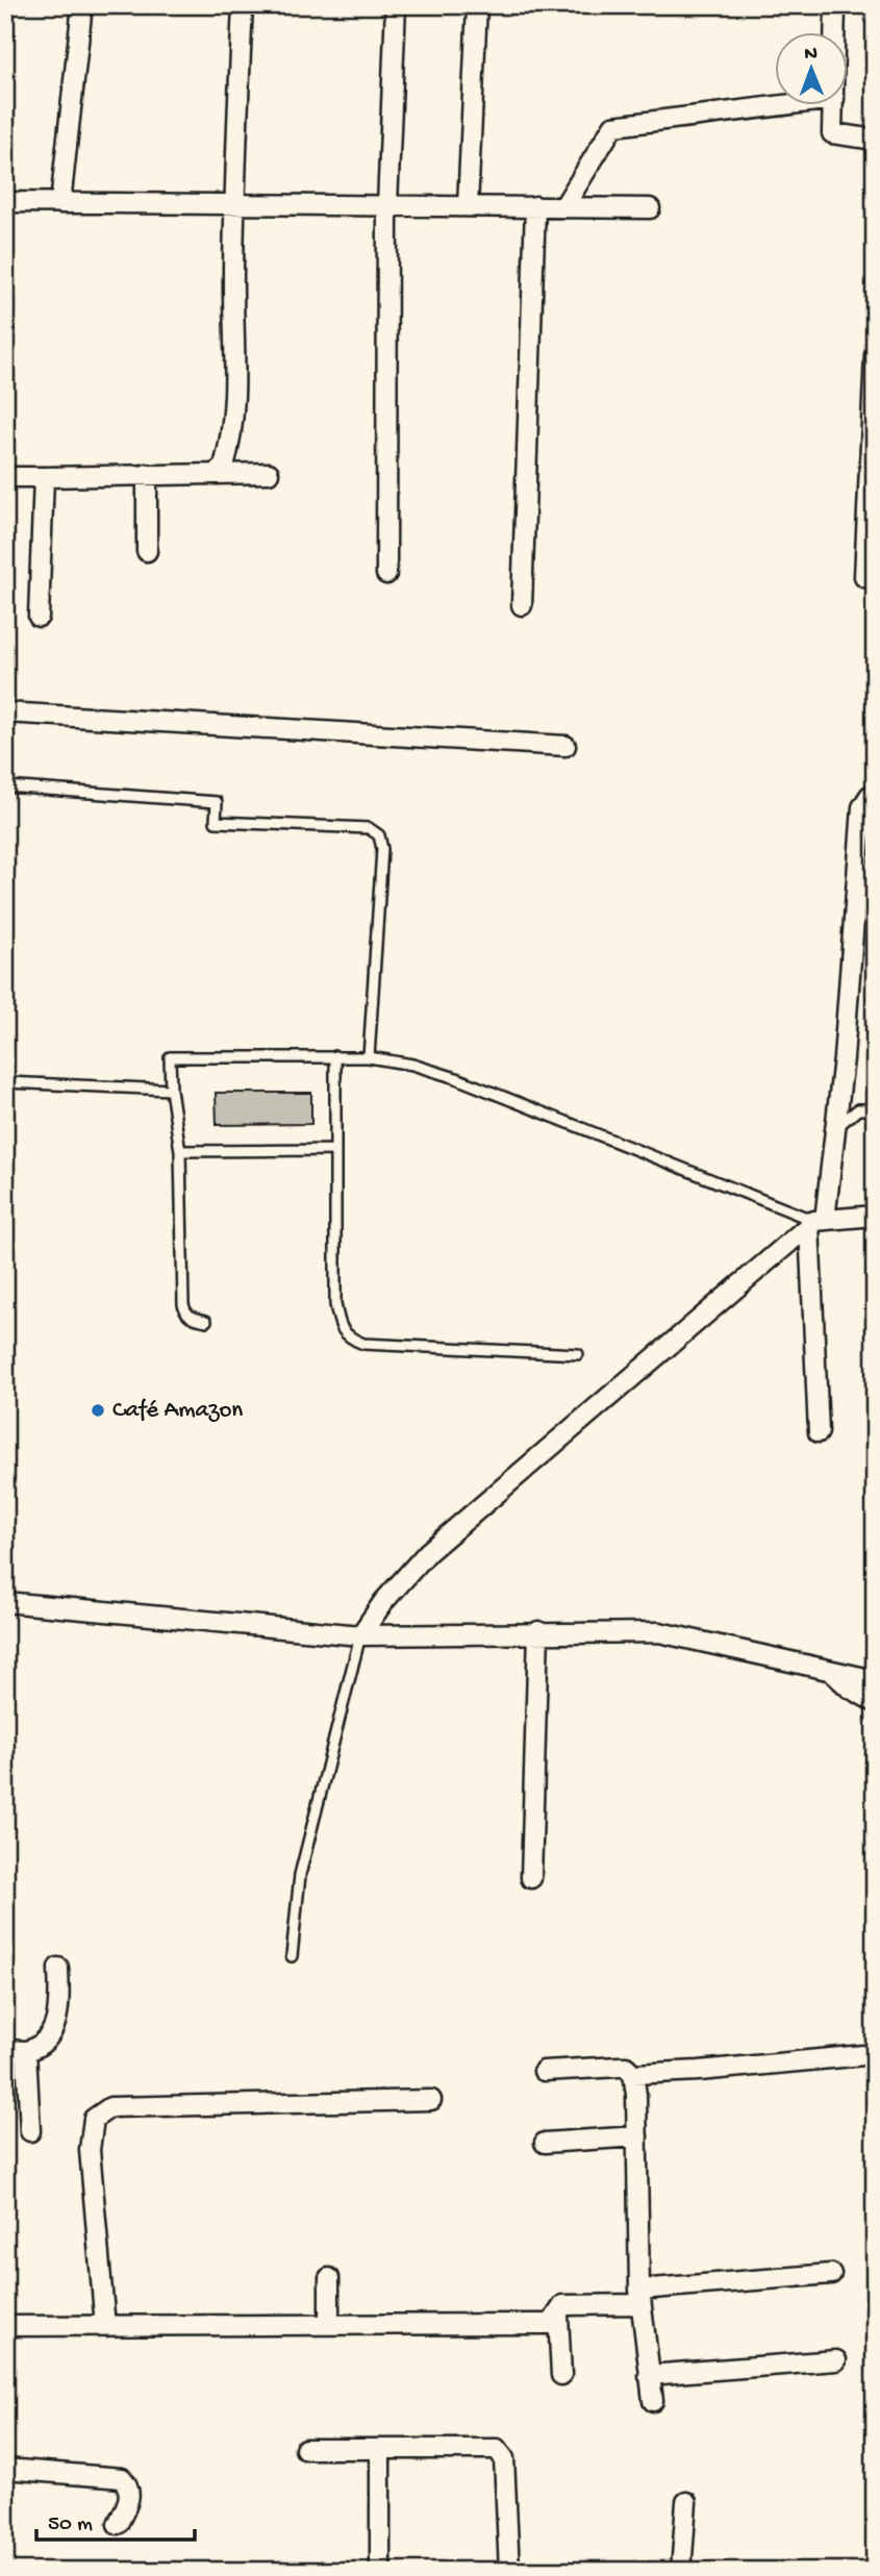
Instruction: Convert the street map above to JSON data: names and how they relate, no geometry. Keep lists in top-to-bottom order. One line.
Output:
{"places":["Café Amazon"],"scale_bar":"50 m","north":"top"}
